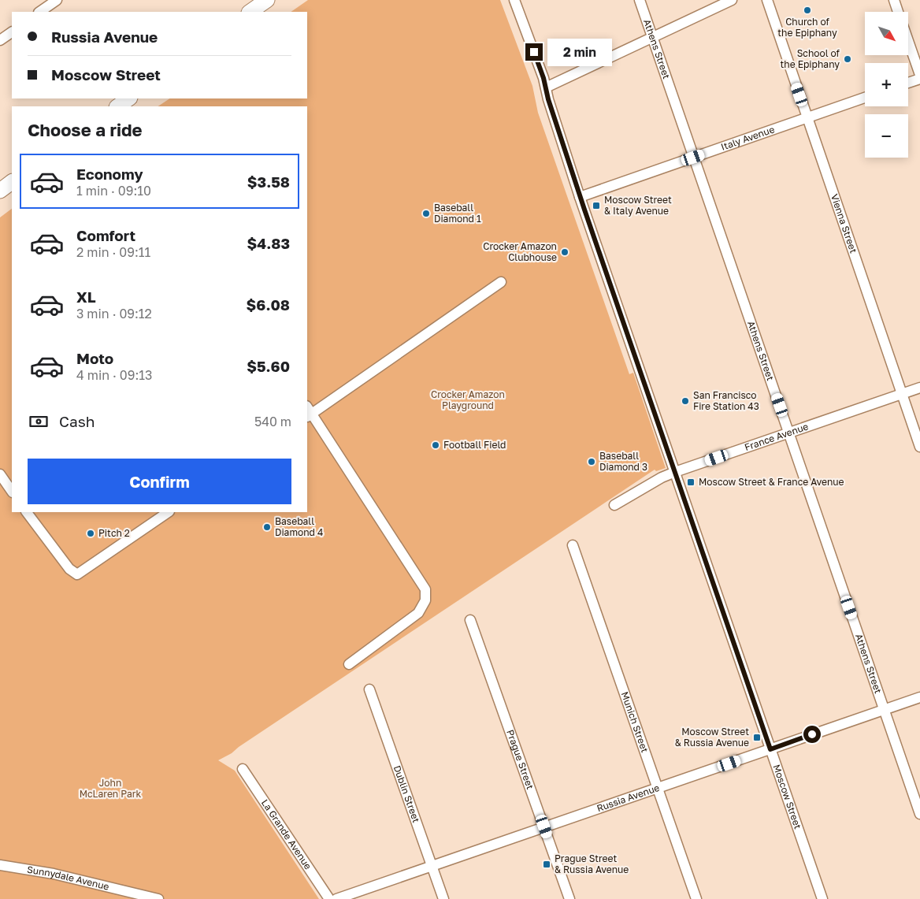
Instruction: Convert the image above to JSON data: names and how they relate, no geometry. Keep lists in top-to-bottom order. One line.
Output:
{"streets":{"street":["Athens Street","Italy Avenue","Vienna Street","France Avenue","Munich Street","Prague Street","Dublin Street","Moscow Street","Russia Avenue","La Grande Avenue","Sunnydale Avenue"]},"crossings":[["Athens Street","Italy Avenue"],["Athens Street","France Avenue"],["Athens Street","Russia Avenue"],["Italy Avenue","Vienna Street"],["Italy Avenue","Moscow Street"],["Vienna Street","France Avenue"],["France Avenue","Moscow Street"],["Munich Street","Russia Avenue"],["Prague Street","Russia Avenue"],["Dublin Street","Russia Avenue"],["Moscow Street","Russia Avenue"]],"parks":["Crocker Amazon Playground","John McLaren Park"],"places":{"other":["Church of the Epiphany","School of the Epiphany","Baseball Diamond 1","Crocker Amazon Clubhouse","San Francisco Fire Station 43","Football Field","Baseball Diamond 3","Baseball Diamond 4","Pitch 2"],"transit":["Moscow Street & Italy Avenue","Moscow Street & France Avenue","Moscow Street & Russia Avenue","Prague Street & Russia Avenue"]},"north":"bottom right","page":{"map_buttons":["+","−"],"banner":["Russia Avenue","Moscow Street"],"bubble":"2 min","heading":"Choose a ride","list":[{"name":"Economy","note":"1 min · 09:10","value":"$3.58"},{"name":"Comfort","note":"2 min · 09:11","value":"$4.83"},{"name":"XL","note":"3 min · 09:12","value":"$6.08"},{"name":"Moto","note":"4 min · 09:13","value":"$5.60"}],"pay":["Cash","540 m"],"buttons":"Confirm"}}
